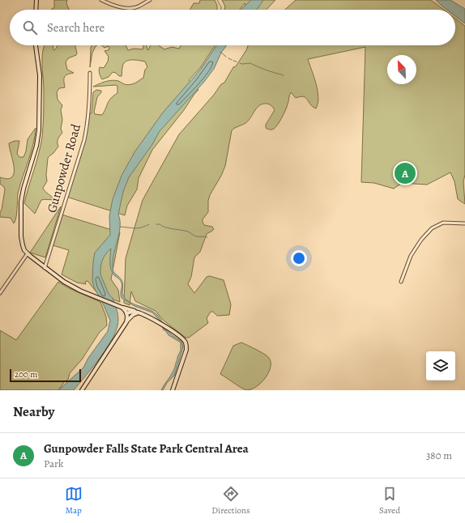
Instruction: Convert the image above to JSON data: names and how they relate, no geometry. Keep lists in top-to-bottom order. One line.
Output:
{"streets":{"street":["Gunpowder Road"]},"scale_bar":"200 m","north":"top left","page":{"search":"Search here","pins":"A","scale":"200 m","heading":"Nearby","list":[{"mark":"A","name":"Gunpowder Falls State Park Central Area","note":"Park","value":"380 m"}],"nav":["Map","Directions","Saved"]}}
